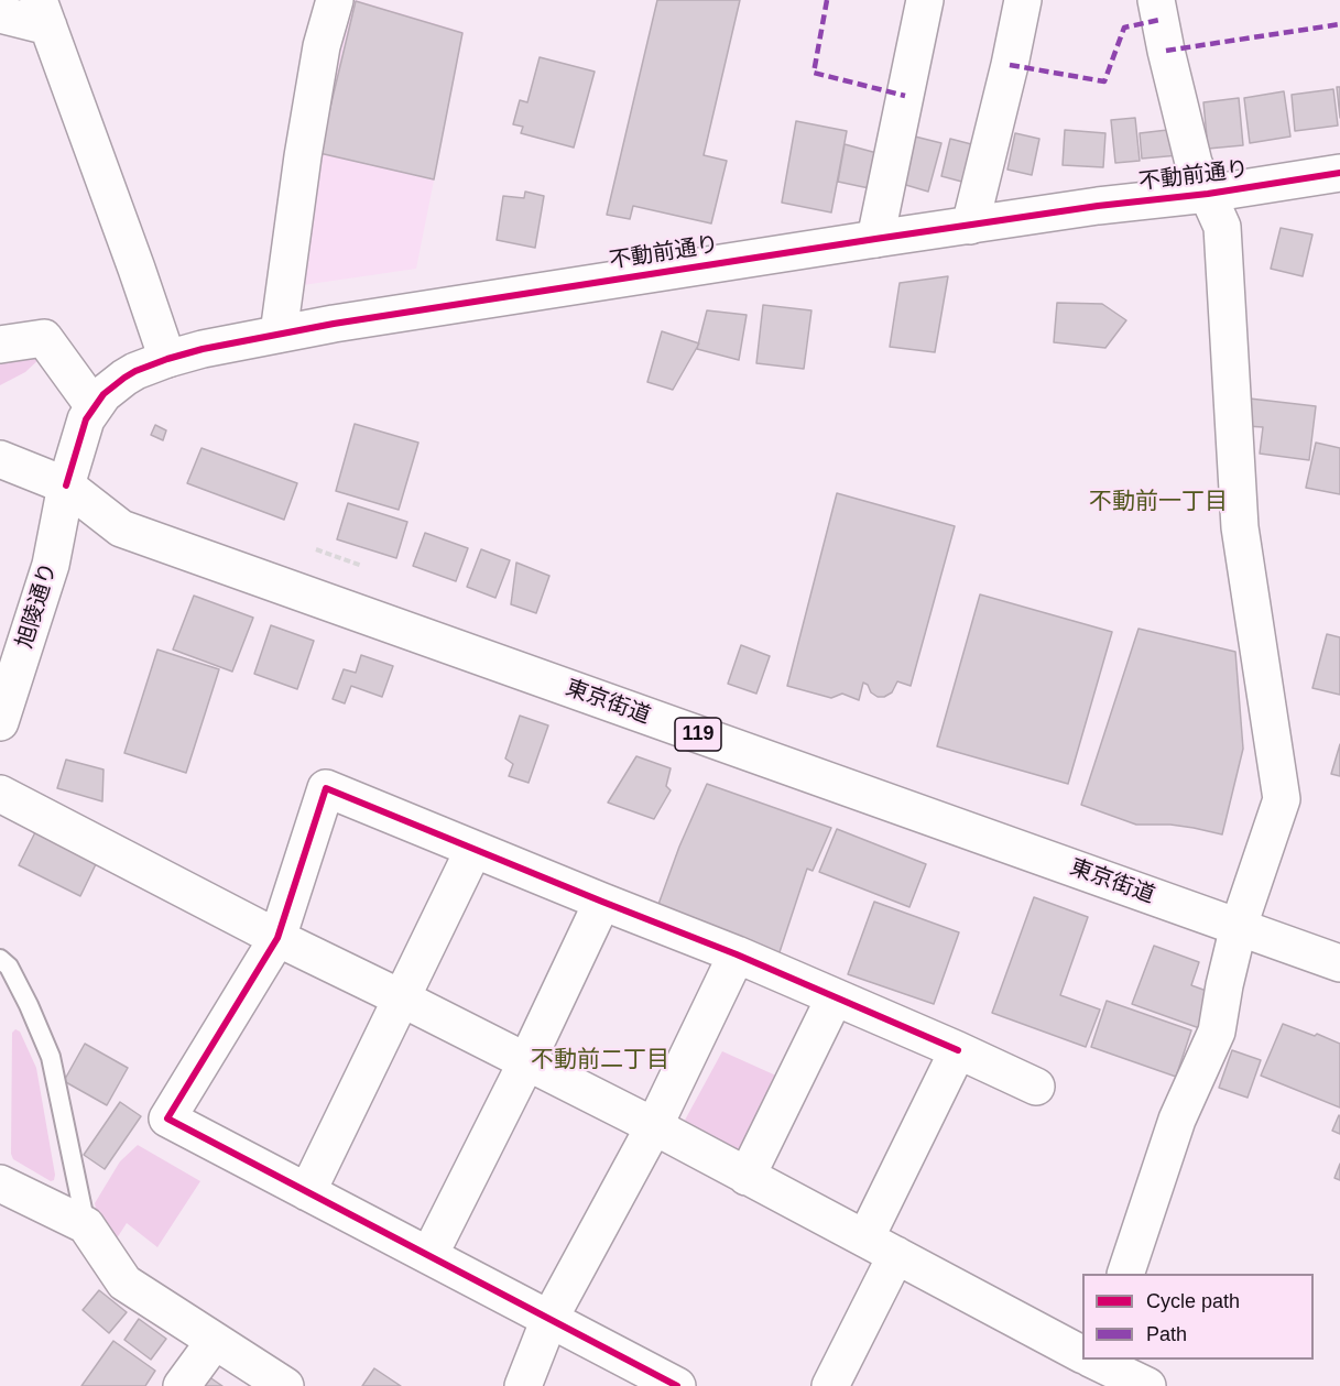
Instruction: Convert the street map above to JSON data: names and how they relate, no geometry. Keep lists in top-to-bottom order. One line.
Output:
{"streets":{"main road":["不動前通り","旭陵通り","東京街道","119"]},"crossings":[["不動前通り","旭陵通り"],["不動前通り","東京街道"],["旭陵通り","東京街道"]],"districts":["不動前一丁目","不動前二丁目"],"legend":["Cycle path","Path"]}
